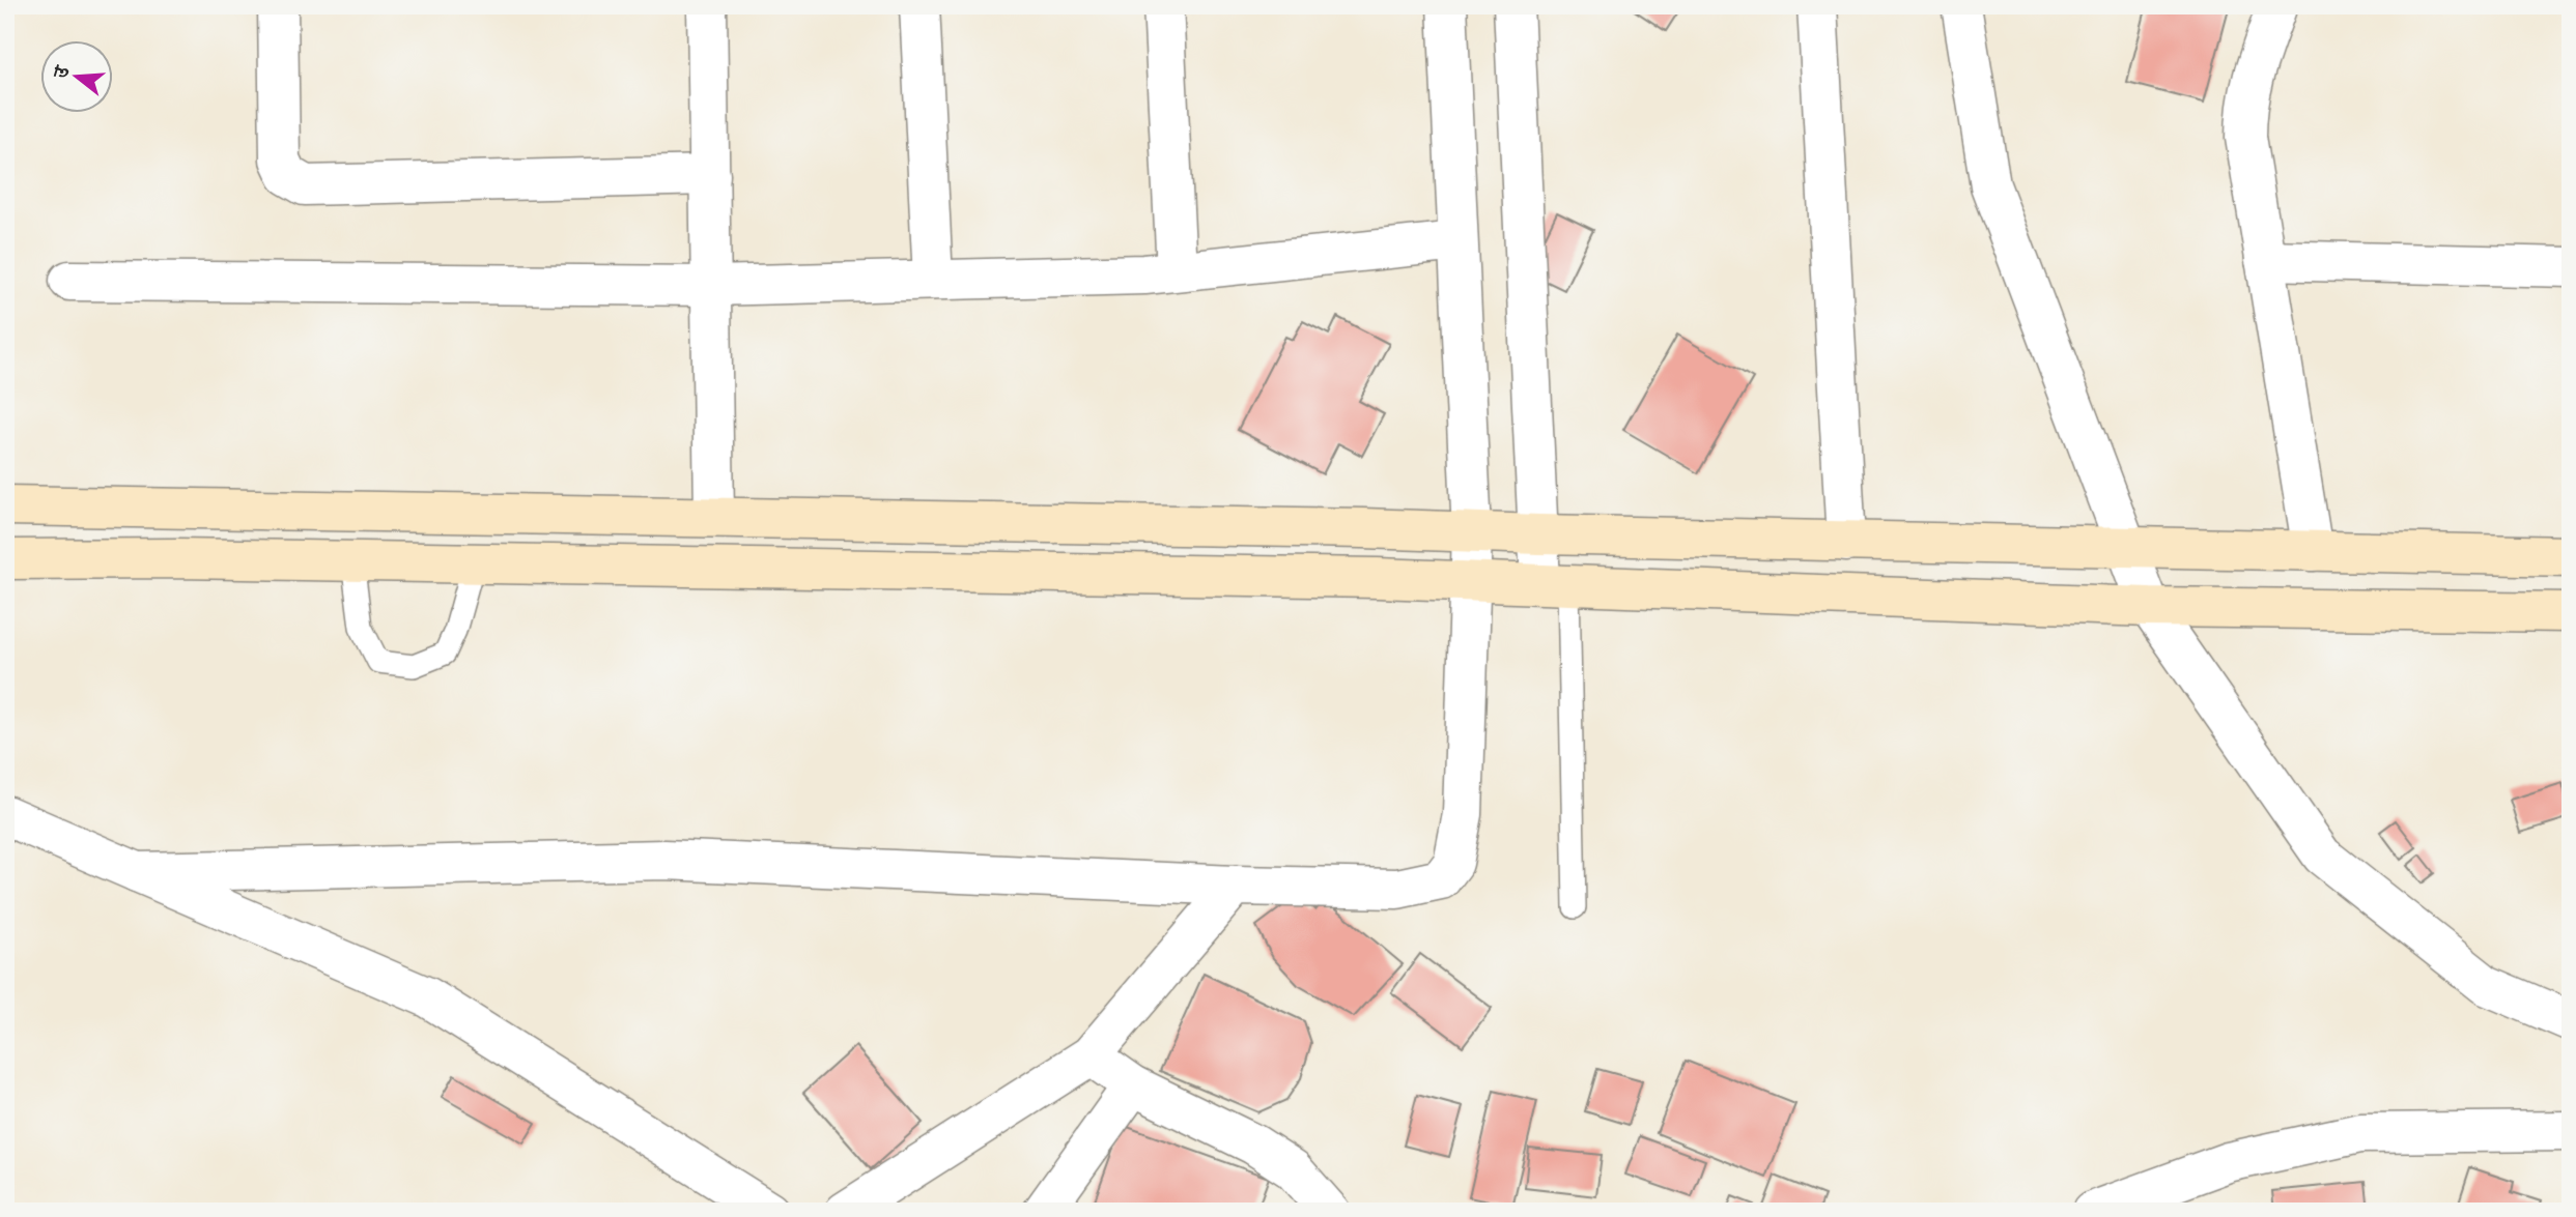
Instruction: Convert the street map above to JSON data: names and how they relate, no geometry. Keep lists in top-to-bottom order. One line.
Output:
{"north":"left"}
